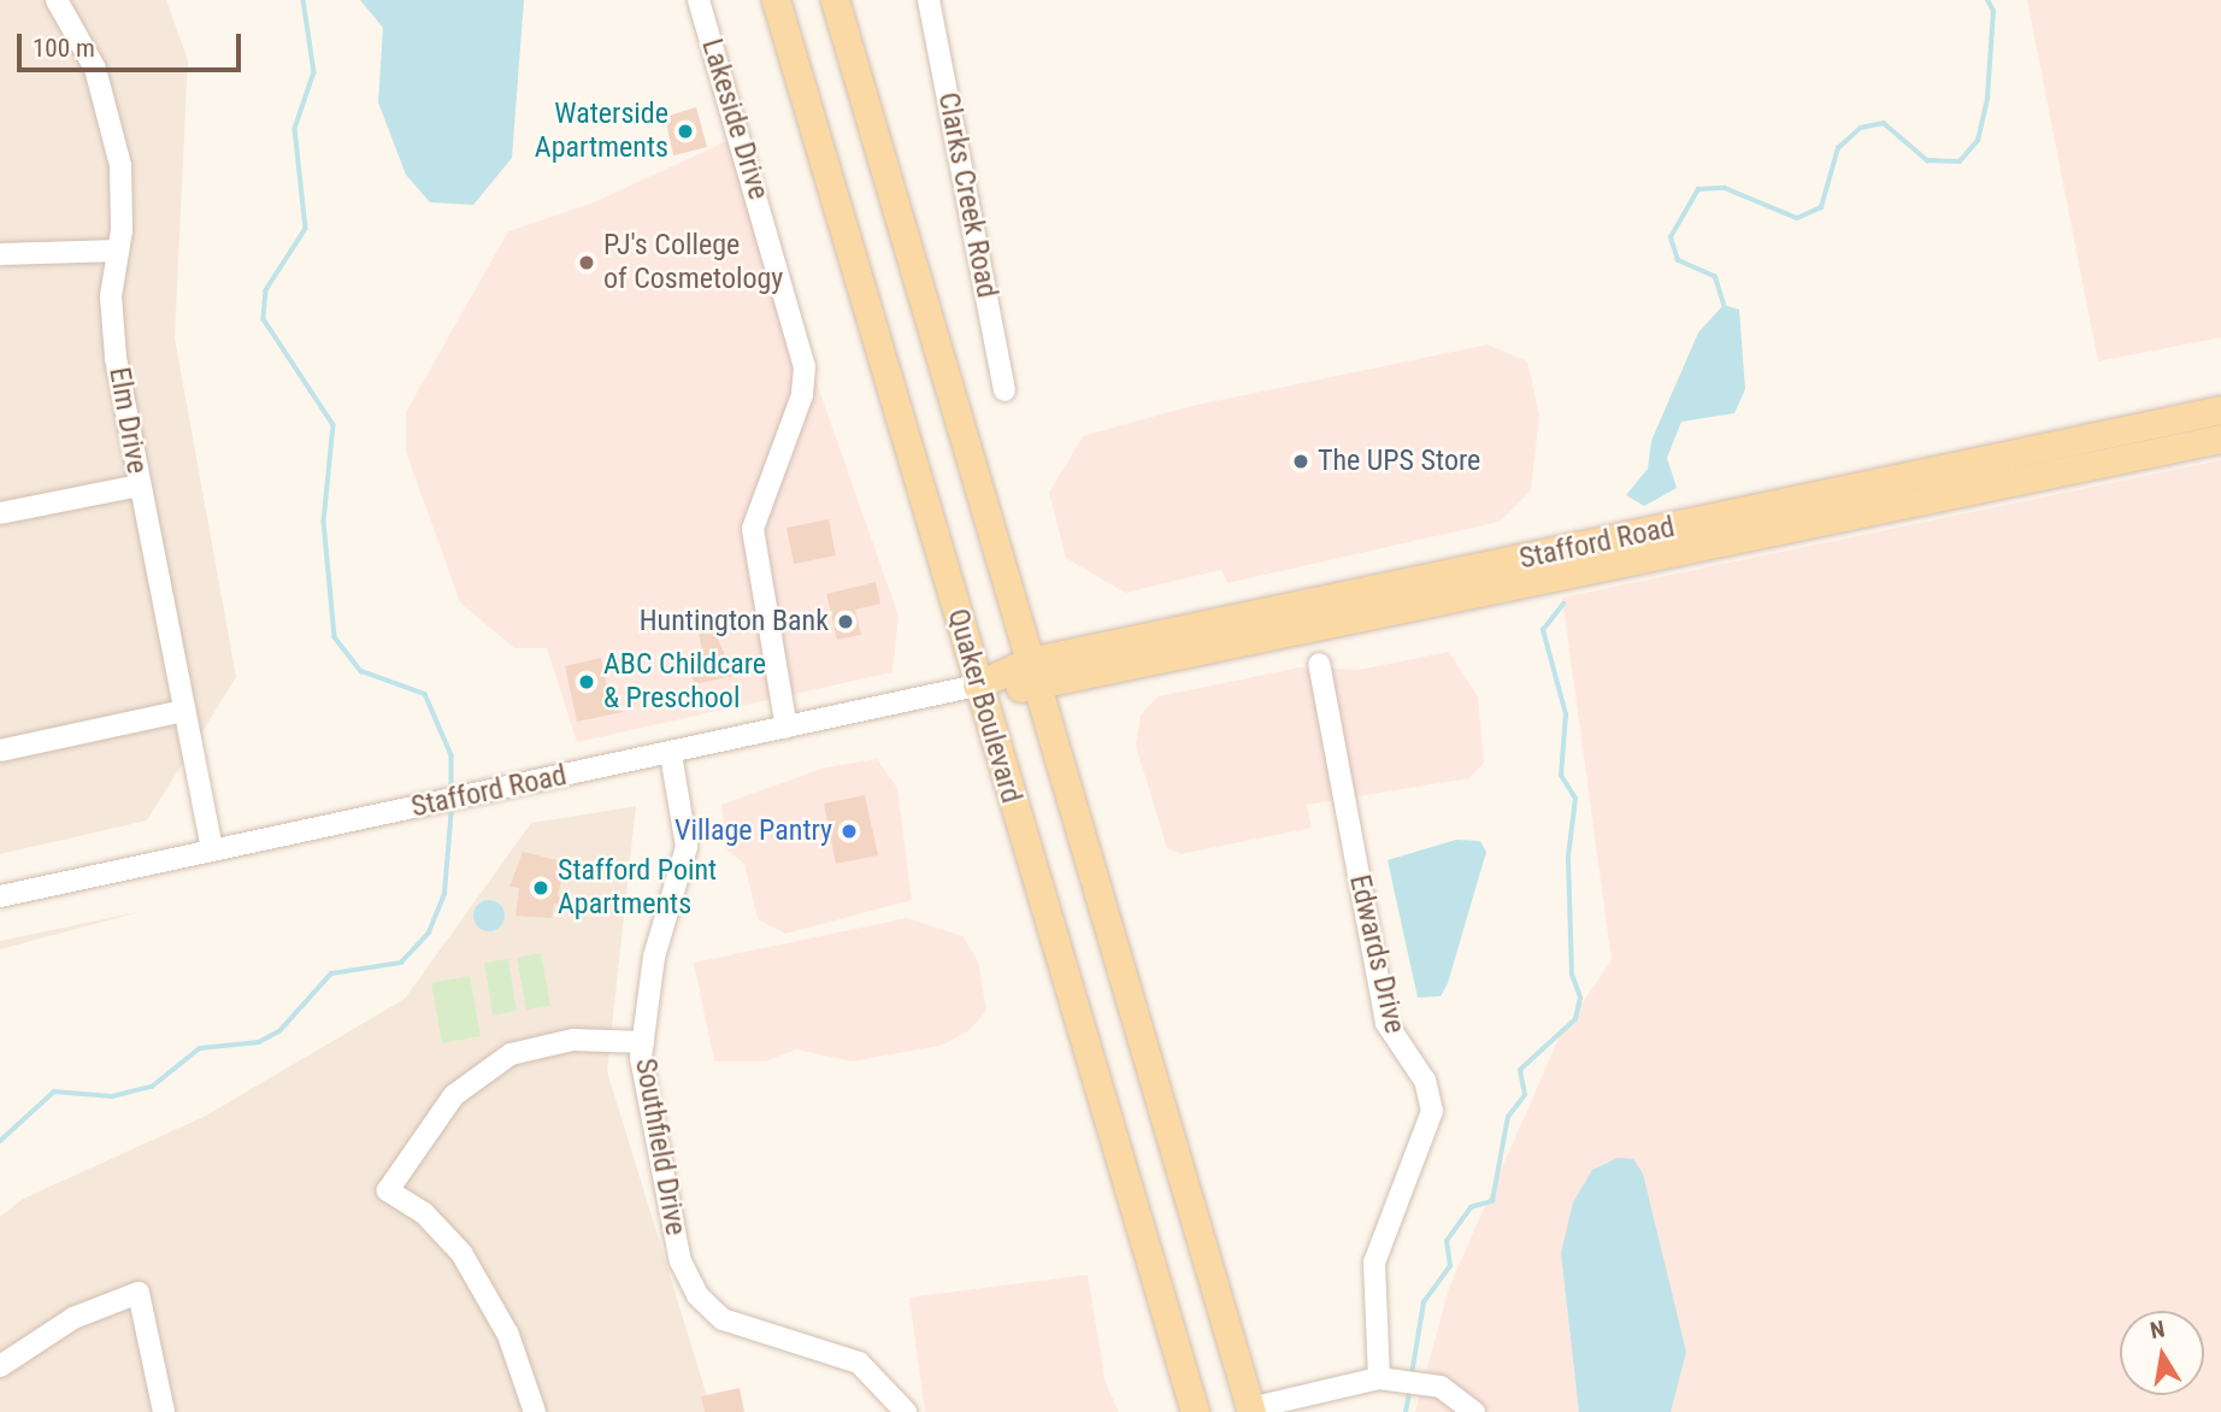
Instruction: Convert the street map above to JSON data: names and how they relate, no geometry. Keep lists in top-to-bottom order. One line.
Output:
{"streets":{"main road":["Stafford Road","Quaker Boulevard"],"street":["Lakeside Drive","Clarks Creek Road","Elm Drive","Edwards Drive","Southfield Drive"]},"crossings":[["Lakeside Drive","Stafford Road"],["Elm Drive","Stafford Road"],["Stafford Road","Quaker Boulevard"],["Stafford Road","Southfield Drive"]],"places":["Waterside Apartments","PJ's College of Cosmetology","The UPS Store","Huntington Bank","ABC Childcare & Preschool","Village Pantry","Stafford Point Apartments"],"scale_bar":"100 m","north":"top"}
